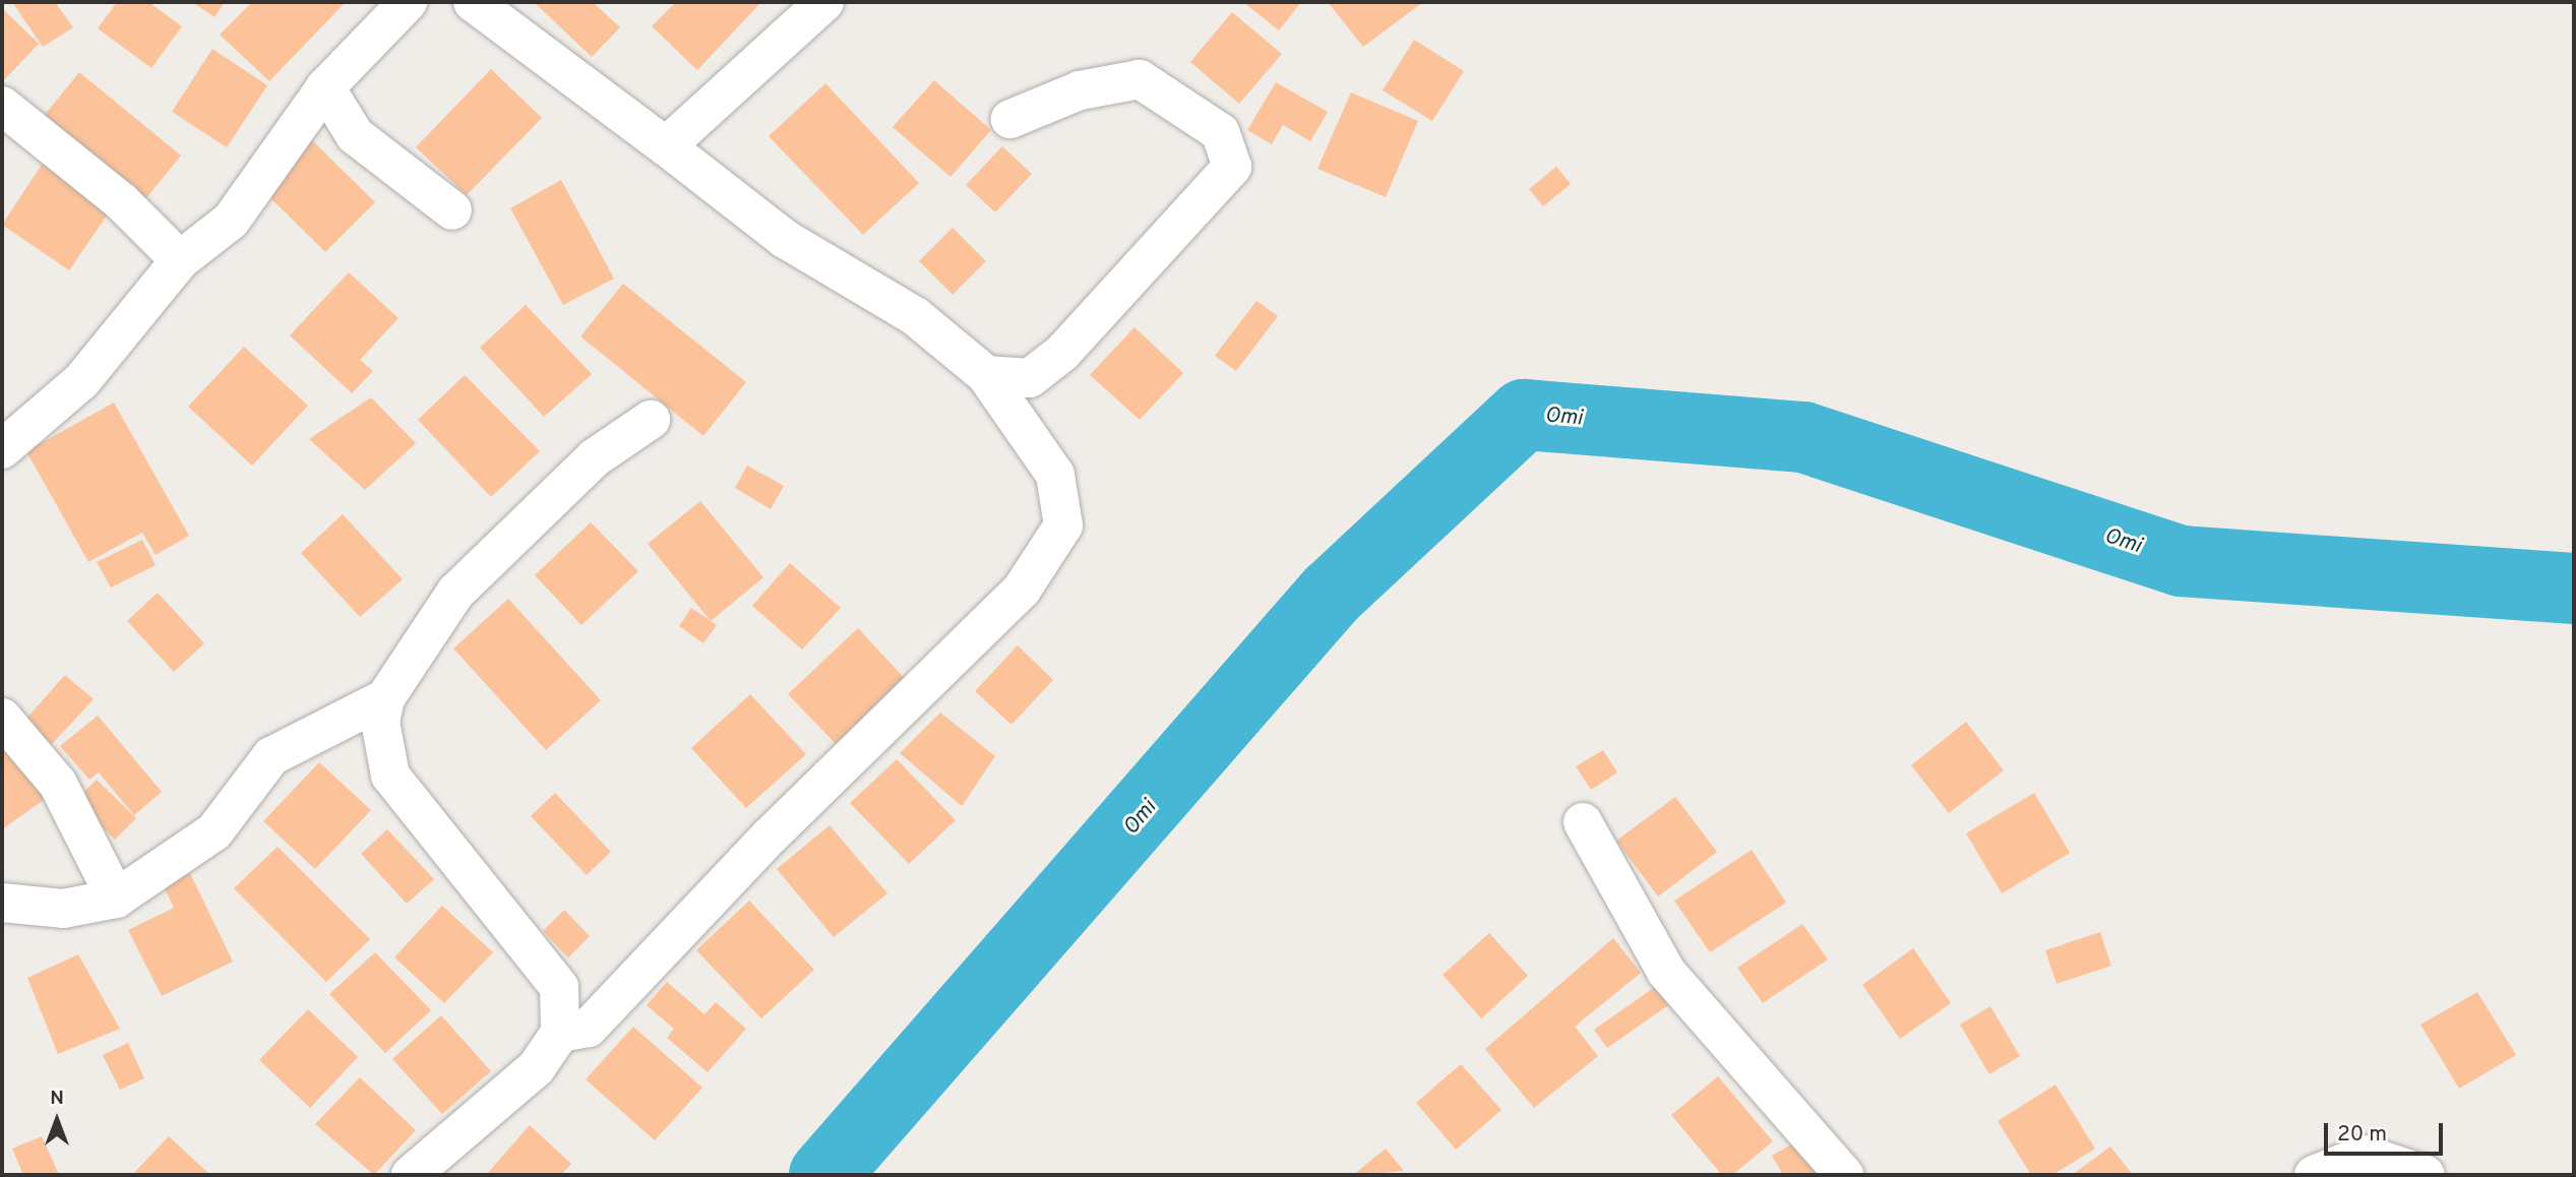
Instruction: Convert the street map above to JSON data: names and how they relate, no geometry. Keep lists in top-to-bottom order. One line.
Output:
{"water":["Omi"],"scale_bar":"20 m","north":"top"}
